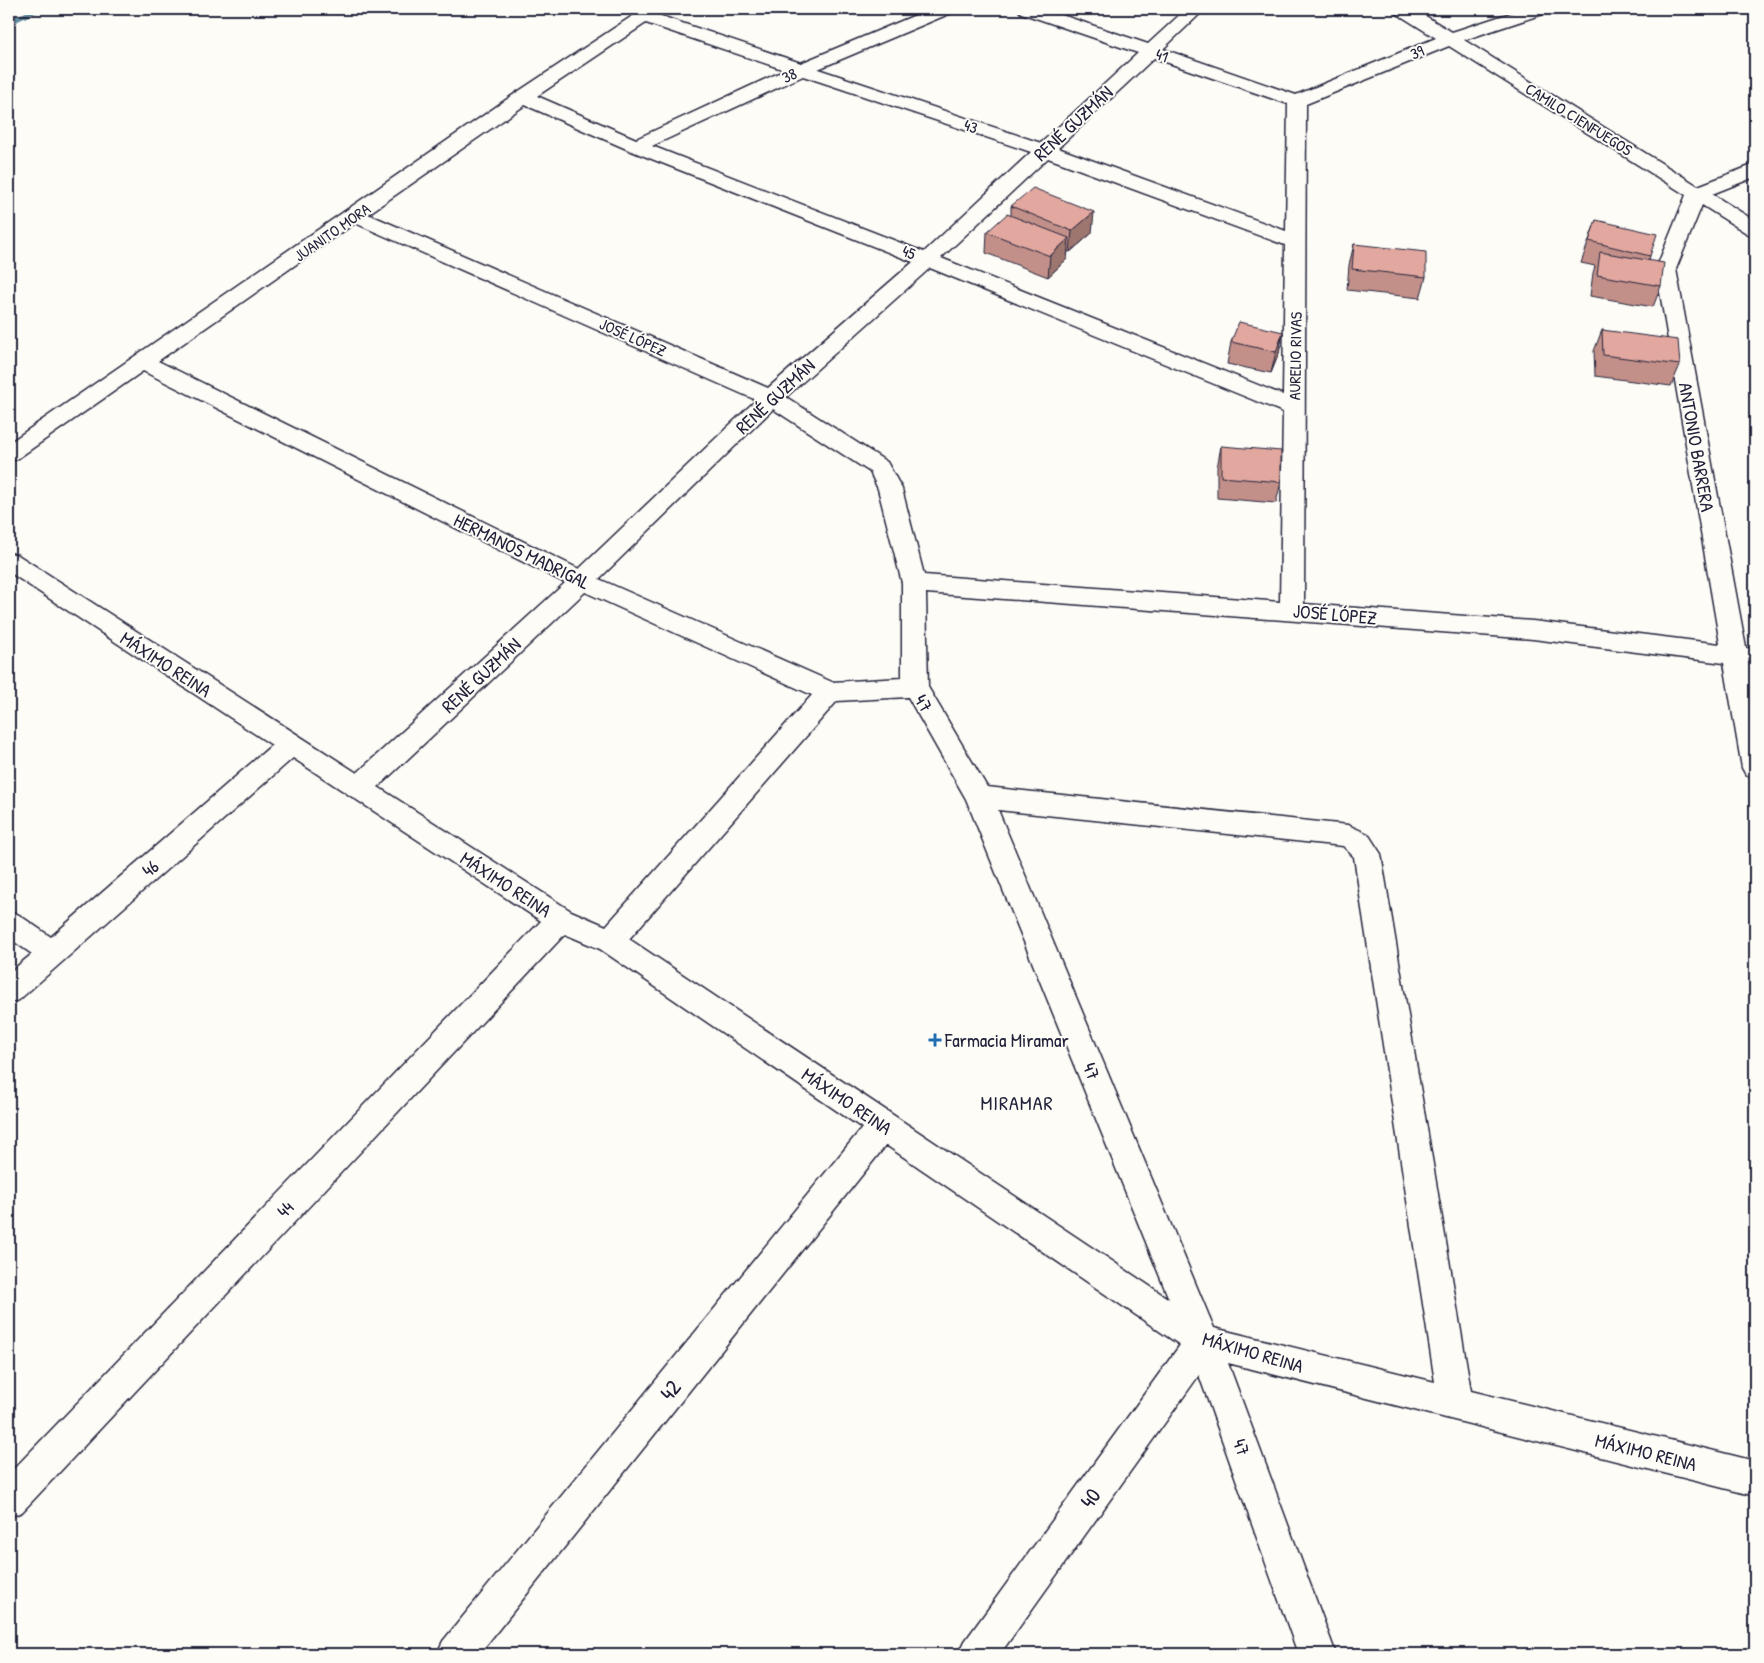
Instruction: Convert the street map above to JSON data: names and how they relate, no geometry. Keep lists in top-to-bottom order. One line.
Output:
{"streets":{"street":["39","41","38","CAMILO CIENFUEGOS","RENÉ GUZMÁN","43","JUANITO MORA","45","JOSÉ LÓPEZ","AURELIO RIVAS","ANTONIO BARRERA","HERMANOS MADRIGAL","MÁXIMO REINA","47","46","44","42","40"]},"crossings":[["39","41"],["39","CAMILO CIENFUEGOS"],["39","AURELIO RIVAS"],["41","RENÉ GUZMÁN"],["41","AURELIO RIVAS"],["38","43"],["38","45"],["CAMILO CIENFUEGOS","ANTONIO BARRERA"],["RENÉ GUZMÁN","43"],["RENÉ GUZMÁN","45"],["RENÉ GUZMÁN","JOSÉ LÓPEZ"],["RENÉ GUZMÁN","HERMANOS MADRIGAL"],["RENÉ GUZMÁN","MÁXIMO REINA"],["43","JUANITO MORA"],["43","AURELIO RIVAS"],["JUANITO MORA","45"],["JUANITO MORA","JOSÉ LÓPEZ"],["JUANITO MORA","HERMANOS MADRIGAL"],["45","AURELIO RIVAS"],["JOSÉ LÓPEZ","AURELIO RIVAS"],["JOSÉ LÓPEZ","ANTONIO BARRERA"],["JOSÉ LÓPEZ","47"],["HERMANOS MADRIGAL","47"],["MÁXIMO REINA","47"],["MÁXIMO REINA","46"],["MÁXIMO REINA","44"],["MÁXIMO REINA","42"],["MÁXIMO REINA","40"],["47","40"]],"districts":["MIRAMAR"],"places":{"health":["Farmacia Miramar"]}}
